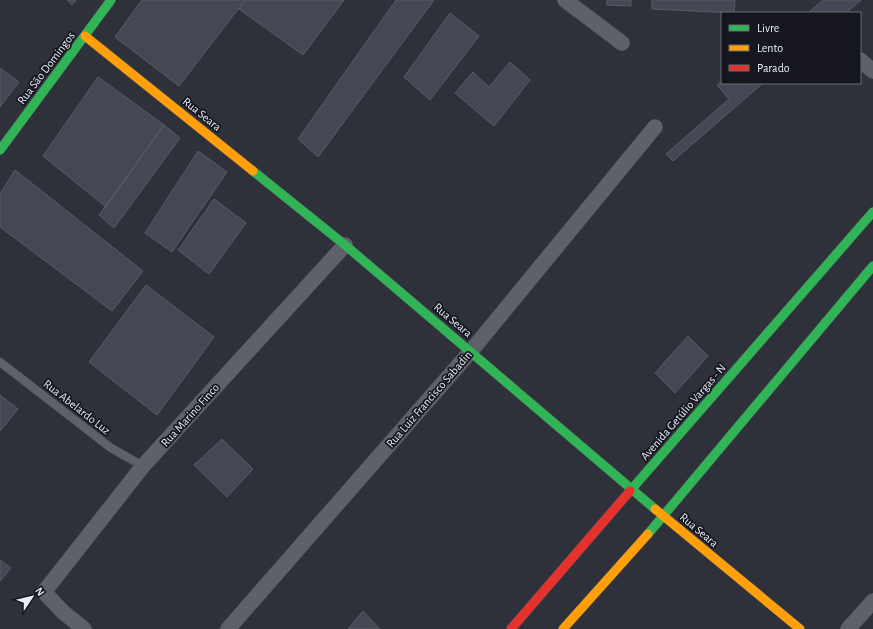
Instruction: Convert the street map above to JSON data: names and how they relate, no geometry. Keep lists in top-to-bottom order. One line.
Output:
{"streets":{"street":["Rua São Domingos","Rua Seara","Rua Luiz Francisco Sabadin","Avenida Getúlio Vargas - N","Rua Marino Finco"],"lane":["Rua Abelardo Luz"]},"crossings":[["Rua São Domingos","Rua Seara"],["Rua Seara","Rua Luiz Francisco Sabadin"],["Rua Seara","Avenida Getúlio Vargas - N"],["Rua Seara","Rua Marino Finco"],["Rua Abelardo Luz","Rua Marino Finco"]],"legend":["Livre","Lento","Parado"],"north":"top right"}
